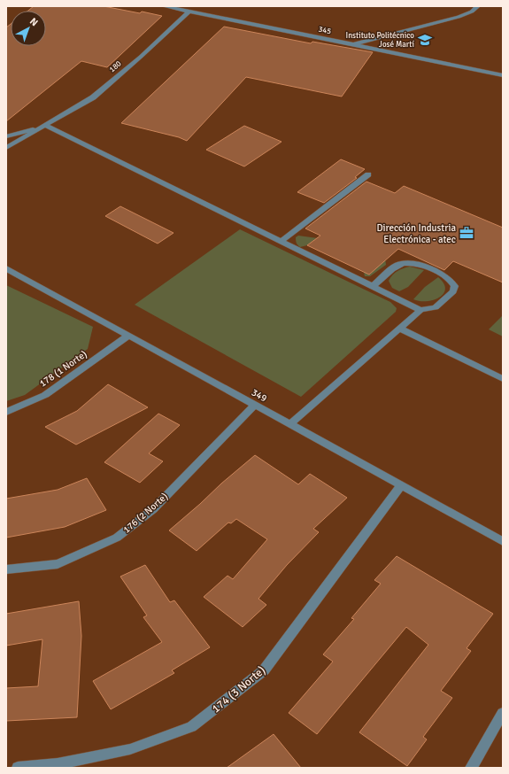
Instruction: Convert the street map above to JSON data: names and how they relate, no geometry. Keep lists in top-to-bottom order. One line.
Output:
{"streets":{"street":["345","180","178 (1 Norte)","349","176 (2 Norte)","174 (3 Norte)"]},"crossings":[["345","180"],["178 (1 Norte)","349"],["349","176 (2 Norte)"],["349","174 (3 Norte)"]],"places":{"school or university":["Instituto Politécnico José Martí"],"office":["Dirección Industria Electrónica - atec"]},"north":"top right"}
